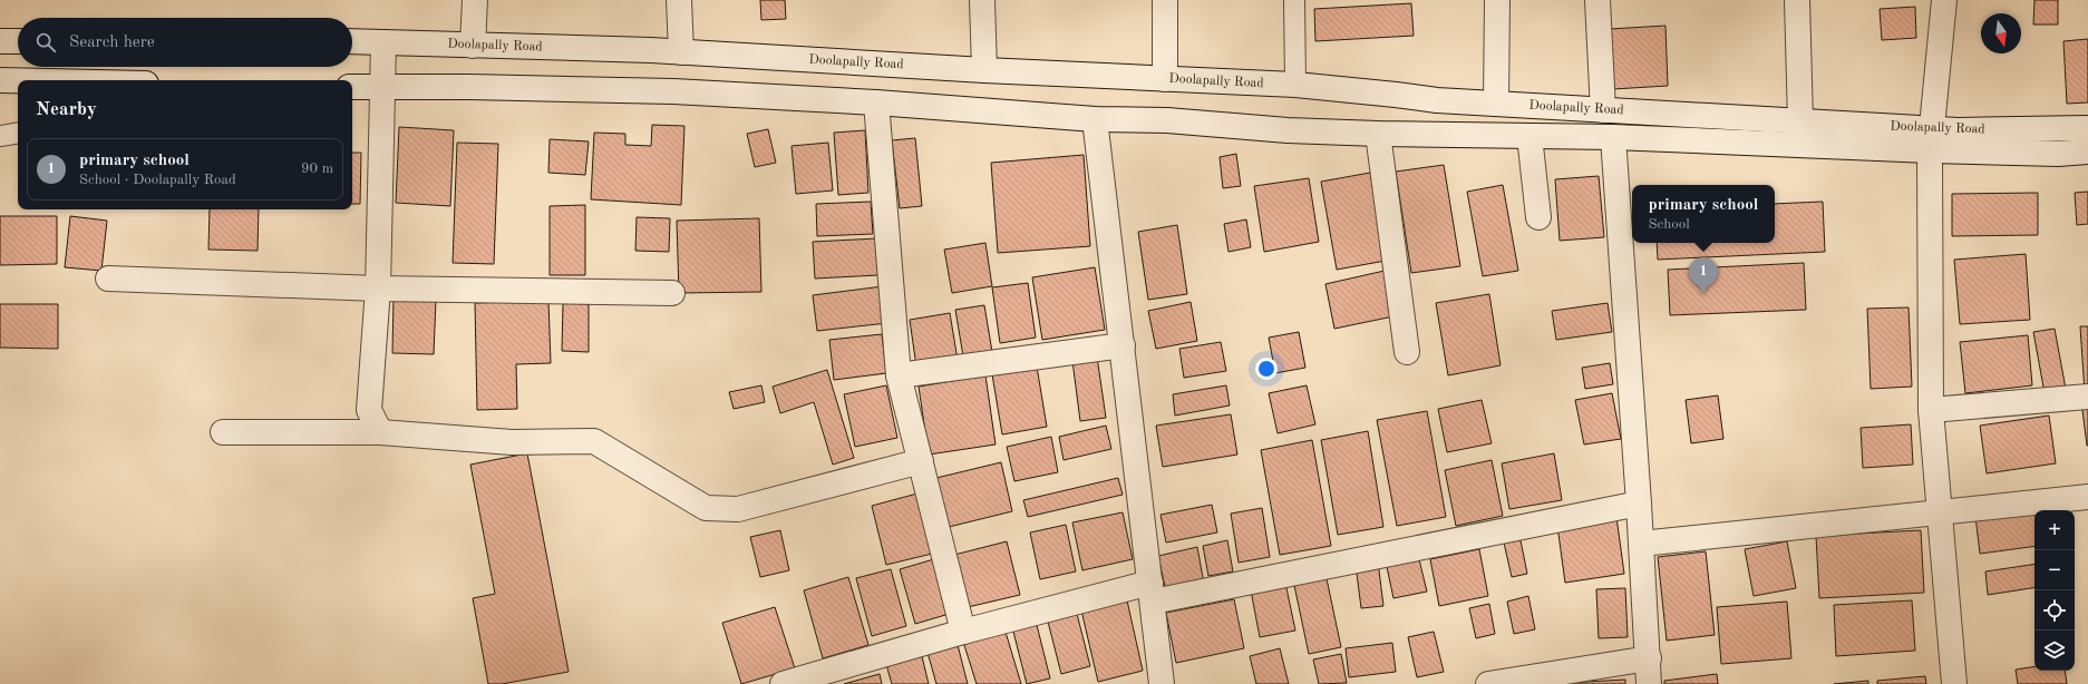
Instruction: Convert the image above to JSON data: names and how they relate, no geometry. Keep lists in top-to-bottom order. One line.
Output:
{"streets":{"street":["Doolapally Road"]},"north":"bottom","page":{"search":"Search here","heading":"Nearby","list":[{"mark":"1","name":"primary school","note":"School · Doolapally Road","value":"90 m"}],"popup":["primary school","School"],"pins":"1","map_buttons":["+","−"]}}
